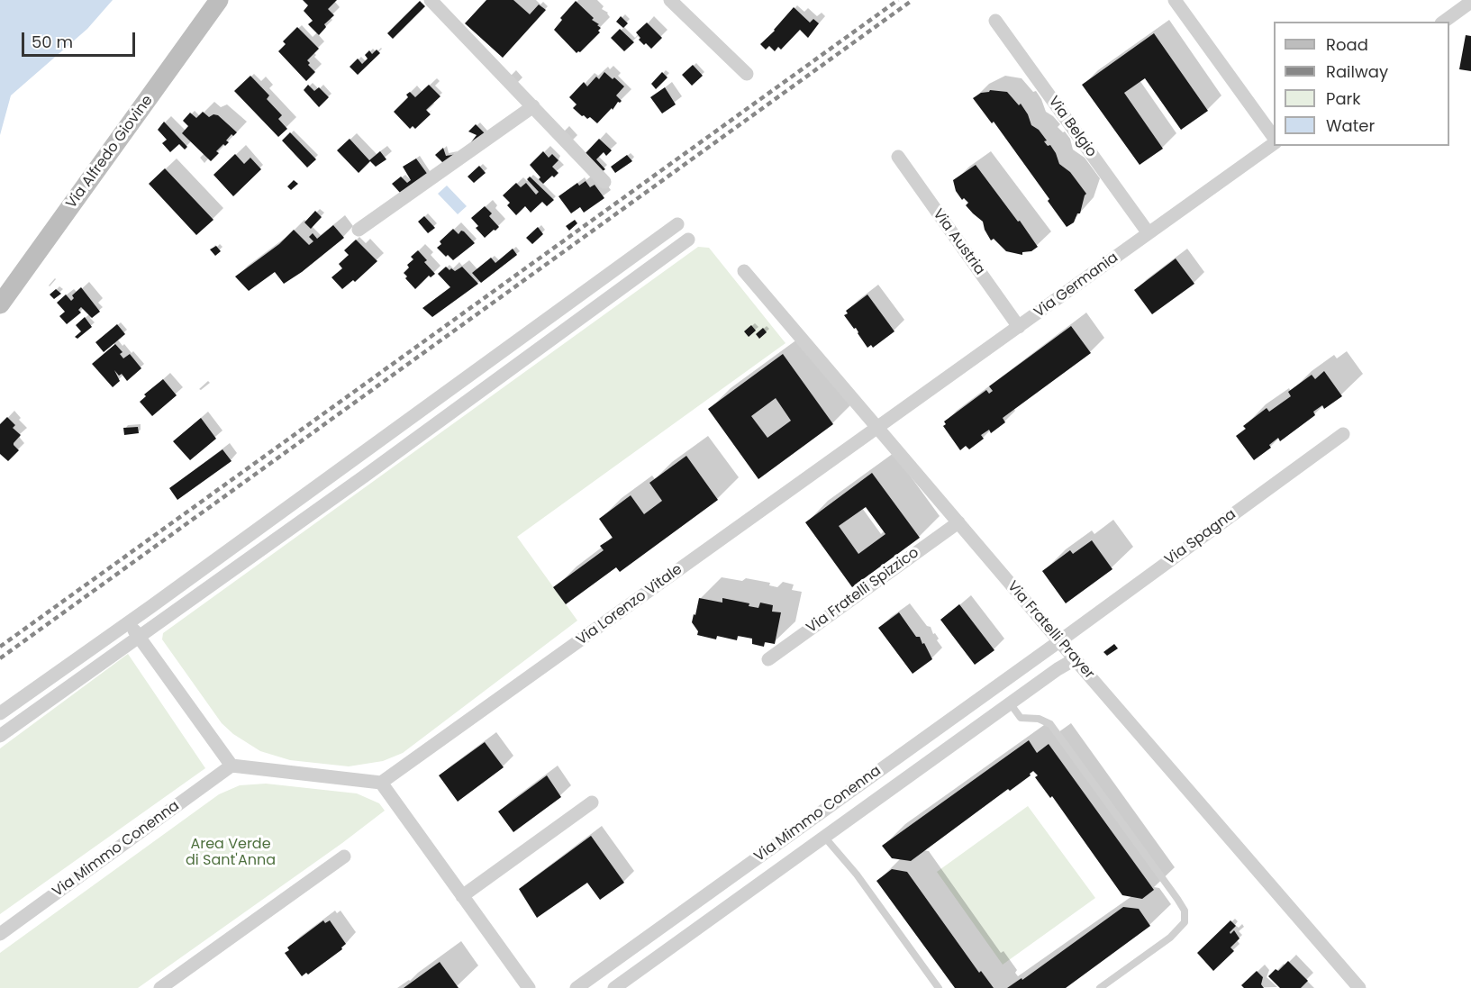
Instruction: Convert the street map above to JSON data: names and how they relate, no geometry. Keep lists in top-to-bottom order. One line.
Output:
{"streets":{"main road":["Via Alfredo Giovine"],"street":["Via Belgio","Via Austria","Via Germania","Via Spagna","Via Fratelli Spizzico","Via Lorenzo Vitale","Via Fratelli Prayer","Via Mimmo Conenna"]},"crossings":[["Via Belgio","Via Germania"],["Via Austria","Via Germania"],["Via Germania","Via Lorenzo Vitale"],["Via Germania","Via Fratelli Prayer"],["Via Spagna","Via Fratelli Prayer"],["Via Spagna","Via Mimmo Conenna"],["Via Fratelli Spizzico","Via Fratelli Prayer"],["Via Lorenzo Vitale","Via Fratelli Prayer"],["Via Fratelli Prayer","Via Mimmo Conenna"]],"parks":["Area Verde di Sant'Anna"],"legend":["Road","Railway","Park","Water"],"scale_bar":"50 m"}
